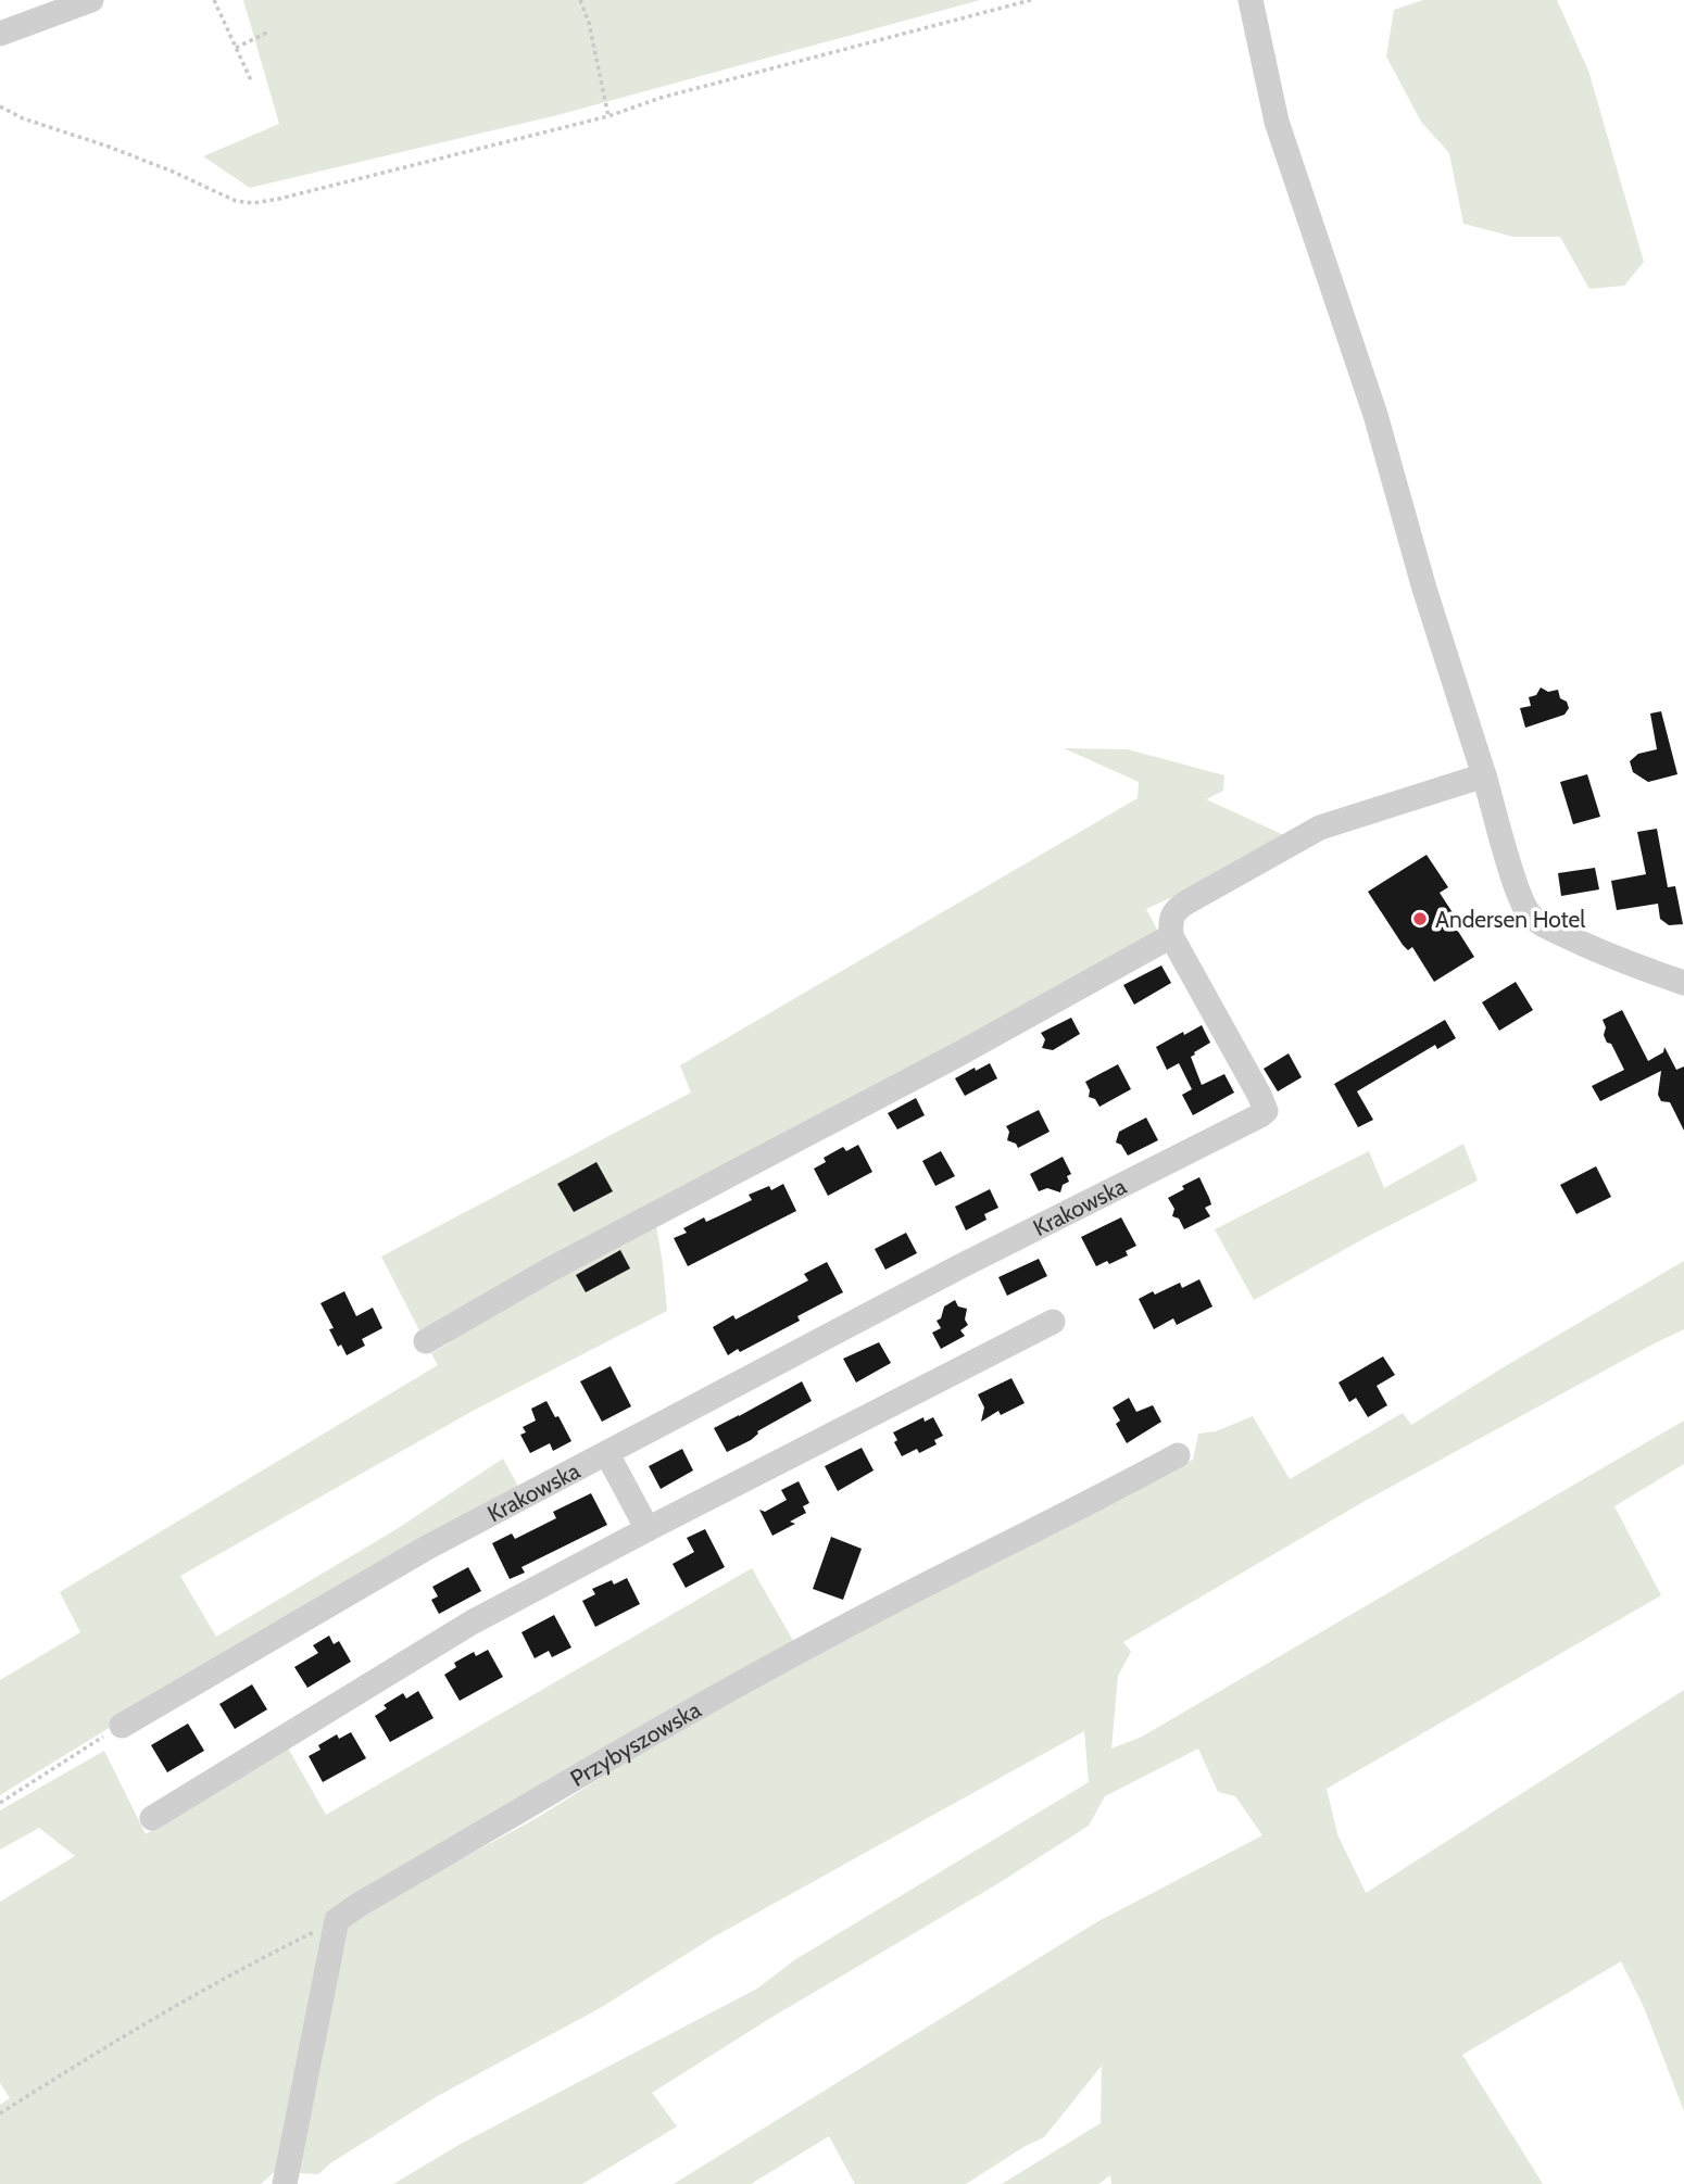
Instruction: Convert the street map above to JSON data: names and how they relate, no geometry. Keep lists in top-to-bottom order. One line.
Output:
{"streets":{"street":["Krakowska","Przybyszowska"]},"places":["Andersen Hotel"]}
